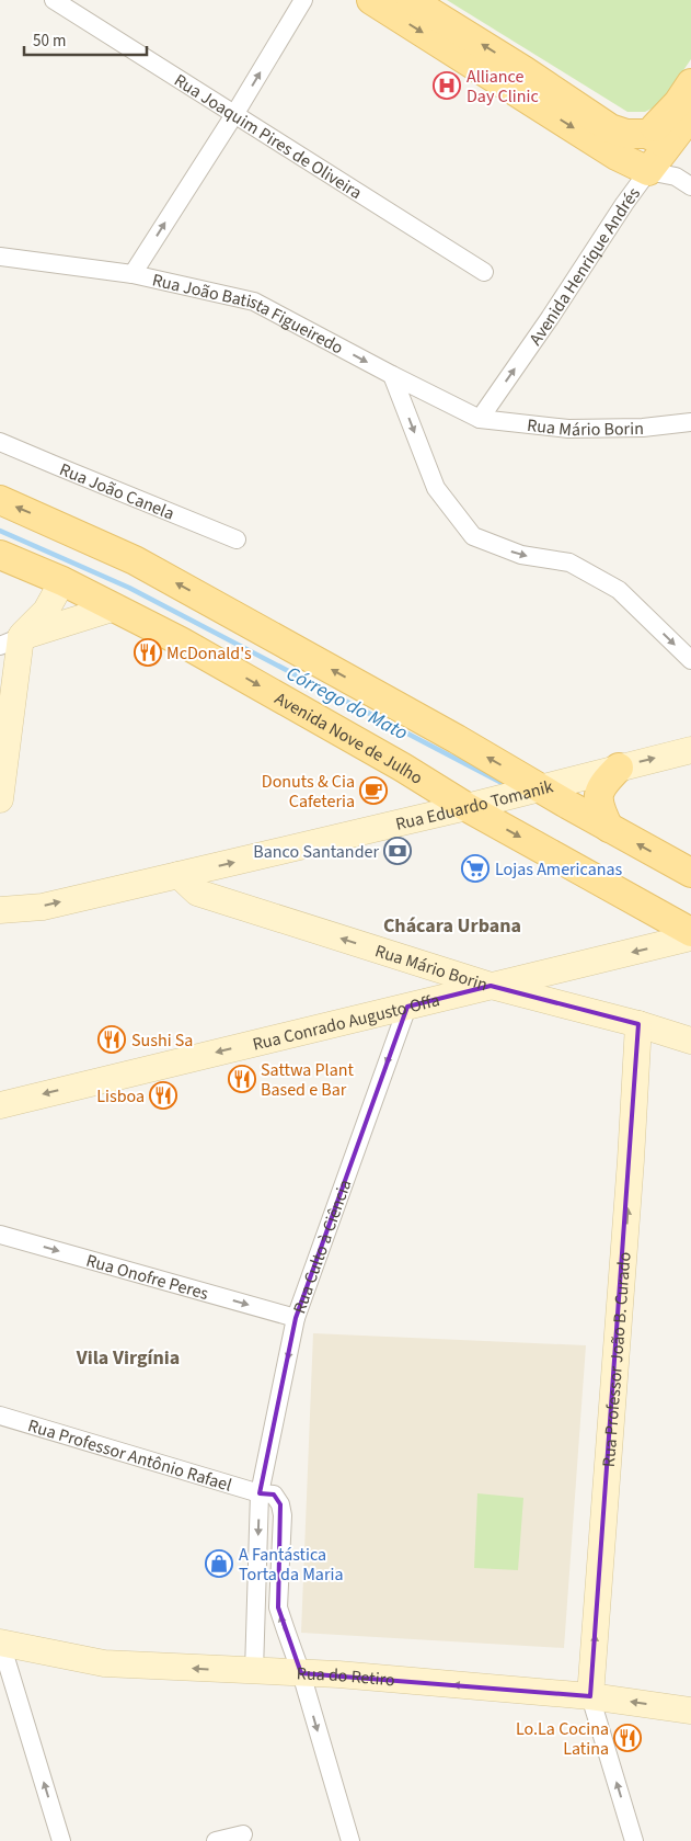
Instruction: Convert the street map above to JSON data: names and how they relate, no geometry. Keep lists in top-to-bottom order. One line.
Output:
{"streets":{"main road":["Avenida Henrique Andrés","Avenida Nove de Julho"],"street":["Rua Joaquim Pires de Oliveira","Rua João Batista Figueiredo","Rua Mário Borin","Rua João Canela","Rua Eduardo Tomanik","Rua Conrado Augusto Offa","Rua Culto à Ciência","Rua Onofre Peres","Rua Professor João B. Curado","Rua Professor Antônio Rafael","Rua do Retiro"]},"crossings":[["Avenida Henrique Andrés","Rua João Batista Figueiredo"],["Avenida Henrique Andrés","Rua Mário Borin"],["Rua João Batista Figueiredo","Rua Mário Borin"],["Rua Mário Borin","Rua Eduardo Tomanik"],["Rua Mário Borin","Rua Conrado Augusto Offa"],["Rua Mário Borin","Rua Professor João B. Curado"],["Avenida Nove de Julho","Rua Eduardo Tomanik"],["Rua Conrado Augusto Offa","Rua Culto à Ciência"],["Rua Culto à Ciência","Rua Onofre Peres"],["Rua Culto à Ciência","Rua Professor Antônio Rafael"],["Rua Culto à Ciência","Rua do Retiro"],["Rua Professor João B. Curado","Rua do Retiro"]],"one_way":["Avenida Henrique Andrés","Rua João Batista Figueiredo","Rua Mário Borin","Rua Eduardo Tomanik","Rua Conrado Augusto Offa","Rua Culto à Ciência","Rua Onofre Peres","Rua Professor João B. Curado","Rua do Retiro"],"districts":["Chácara Urbana","Vila Virgínia"],"water":["Córrego do Mato"],"places":{"hospital":["Alliance Day Clinic"],"restaurant":["McDonald's","Sushi Sa","Sattwa Plant Based e Bar","Lisboa","Lo.La Cocina Latina"],"cafe":["Donuts & Cia Cafeteria"],"bank":["Banco Santander"],"supermarket":["Lojas Americanas"],"shop":["A Fantástica Torta da Maria"]},"scale_bar":"50 m"}
